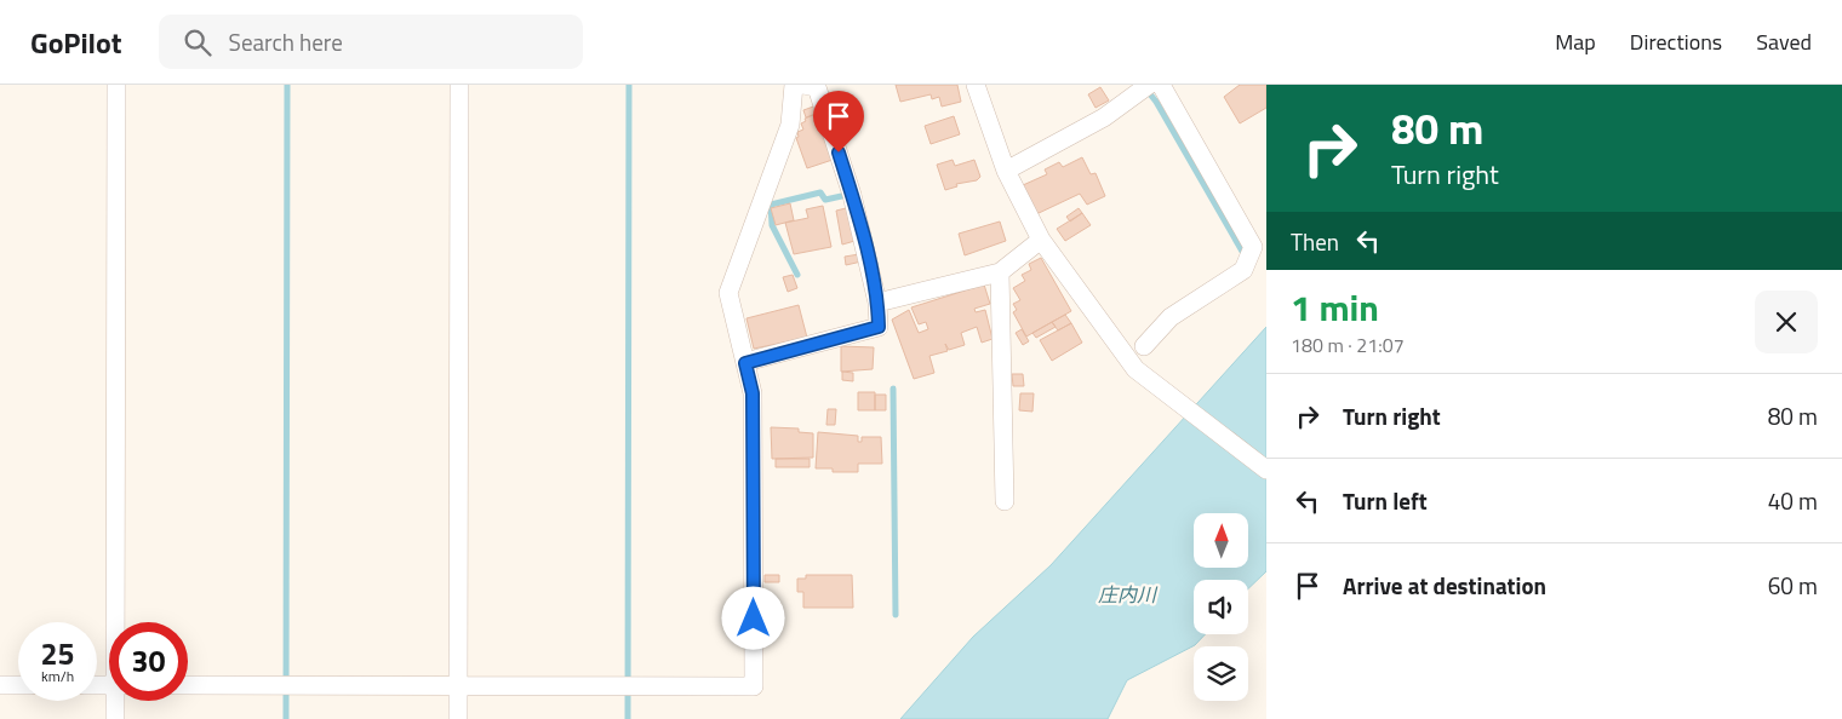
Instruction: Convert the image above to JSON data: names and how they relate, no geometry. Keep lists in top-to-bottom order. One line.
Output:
{"water":["庄内川"],"north":"top","page":{"header":"GoPilot","search":"Search here","nav":["Map","Directions","Saved"],"turn":["80 m","Turn right"],"then":"Then","heading":["1 min","180 m · 21:07"],"list":[{"name":"Turn right","value":"80 m"},{"name":"Turn left","value":"40 m"},{"name":"Arrive at destination","value":"60 m"}],"speed":"25 km/h","limit":"30"}}
